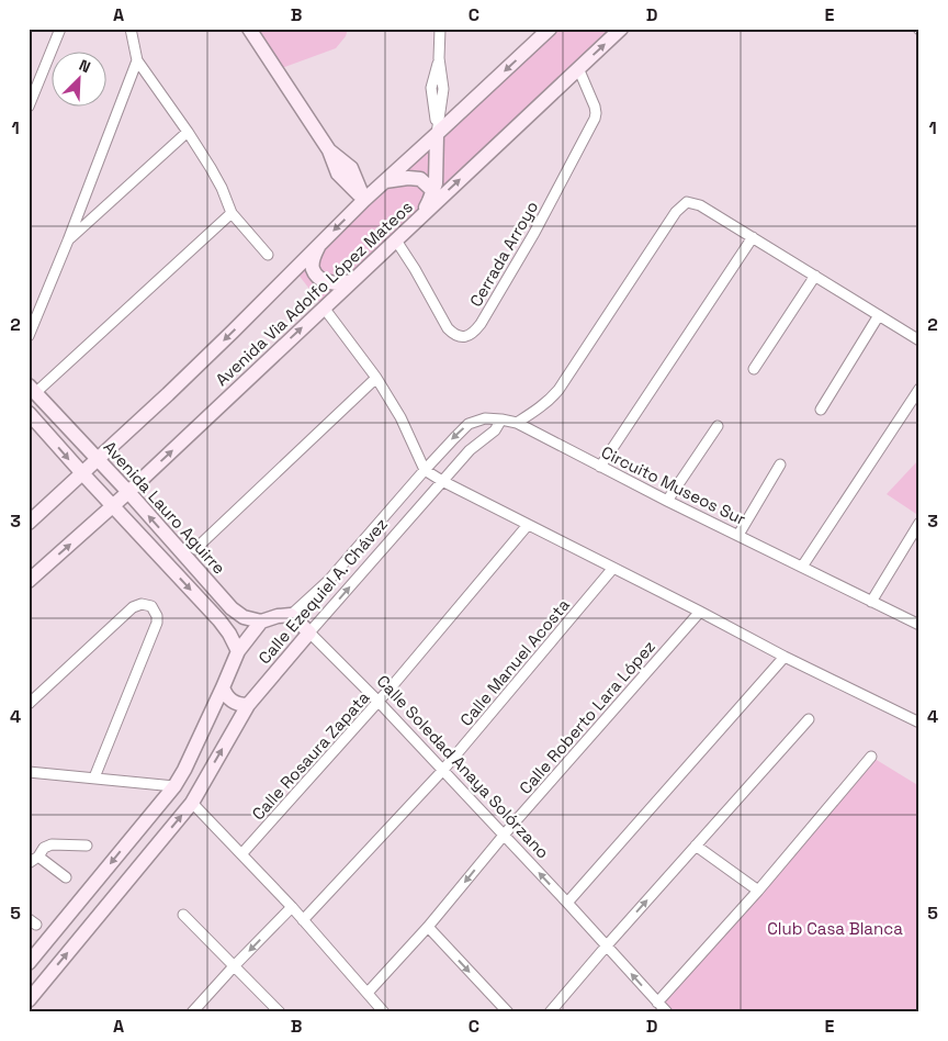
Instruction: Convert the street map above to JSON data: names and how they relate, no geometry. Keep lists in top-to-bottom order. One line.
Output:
{"streets":{"street":["Cerrada Arroyo","Avenida Via Adolfo López Mateos","Circuito Museos Sur","Avenida Lauro Aguirre","Calle Ezequiel A. Chávez","Calle Manuel Acosta","Calle Roberto Lara López","Calle Rosaura Zapata","Calle Soledad Anaya Solórzano"]},"crossings":[["Cerrada Arroyo","Avenida Via Adolfo López Mateos"],["Avenida Via Adolfo López Mateos","Avenida Lauro Aguirre"],["Circuito Museos Sur","Calle Ezequiel A. Chávez"],["Avenida Lauro Aguirre","Calle Ezequiel A. Chávez"],["Calle Ezequiel A. Chávez","Calle Soledad Anaya Solórzano"],["Calle Manuel Acosta","Calle Soledad Anaya Solórzano"],["Calle Roberto Lara López","Calle Soledad Anaya Solórzano"],["Calle Rosaura Zapata","Calle Soledad Anaya Solórzano"]],"parks":["Club Casa Blanca"],"north":"top right","grid":{"columns":["A","B","C","D","E"],"rows":["1","2","3","4","5"]}}
